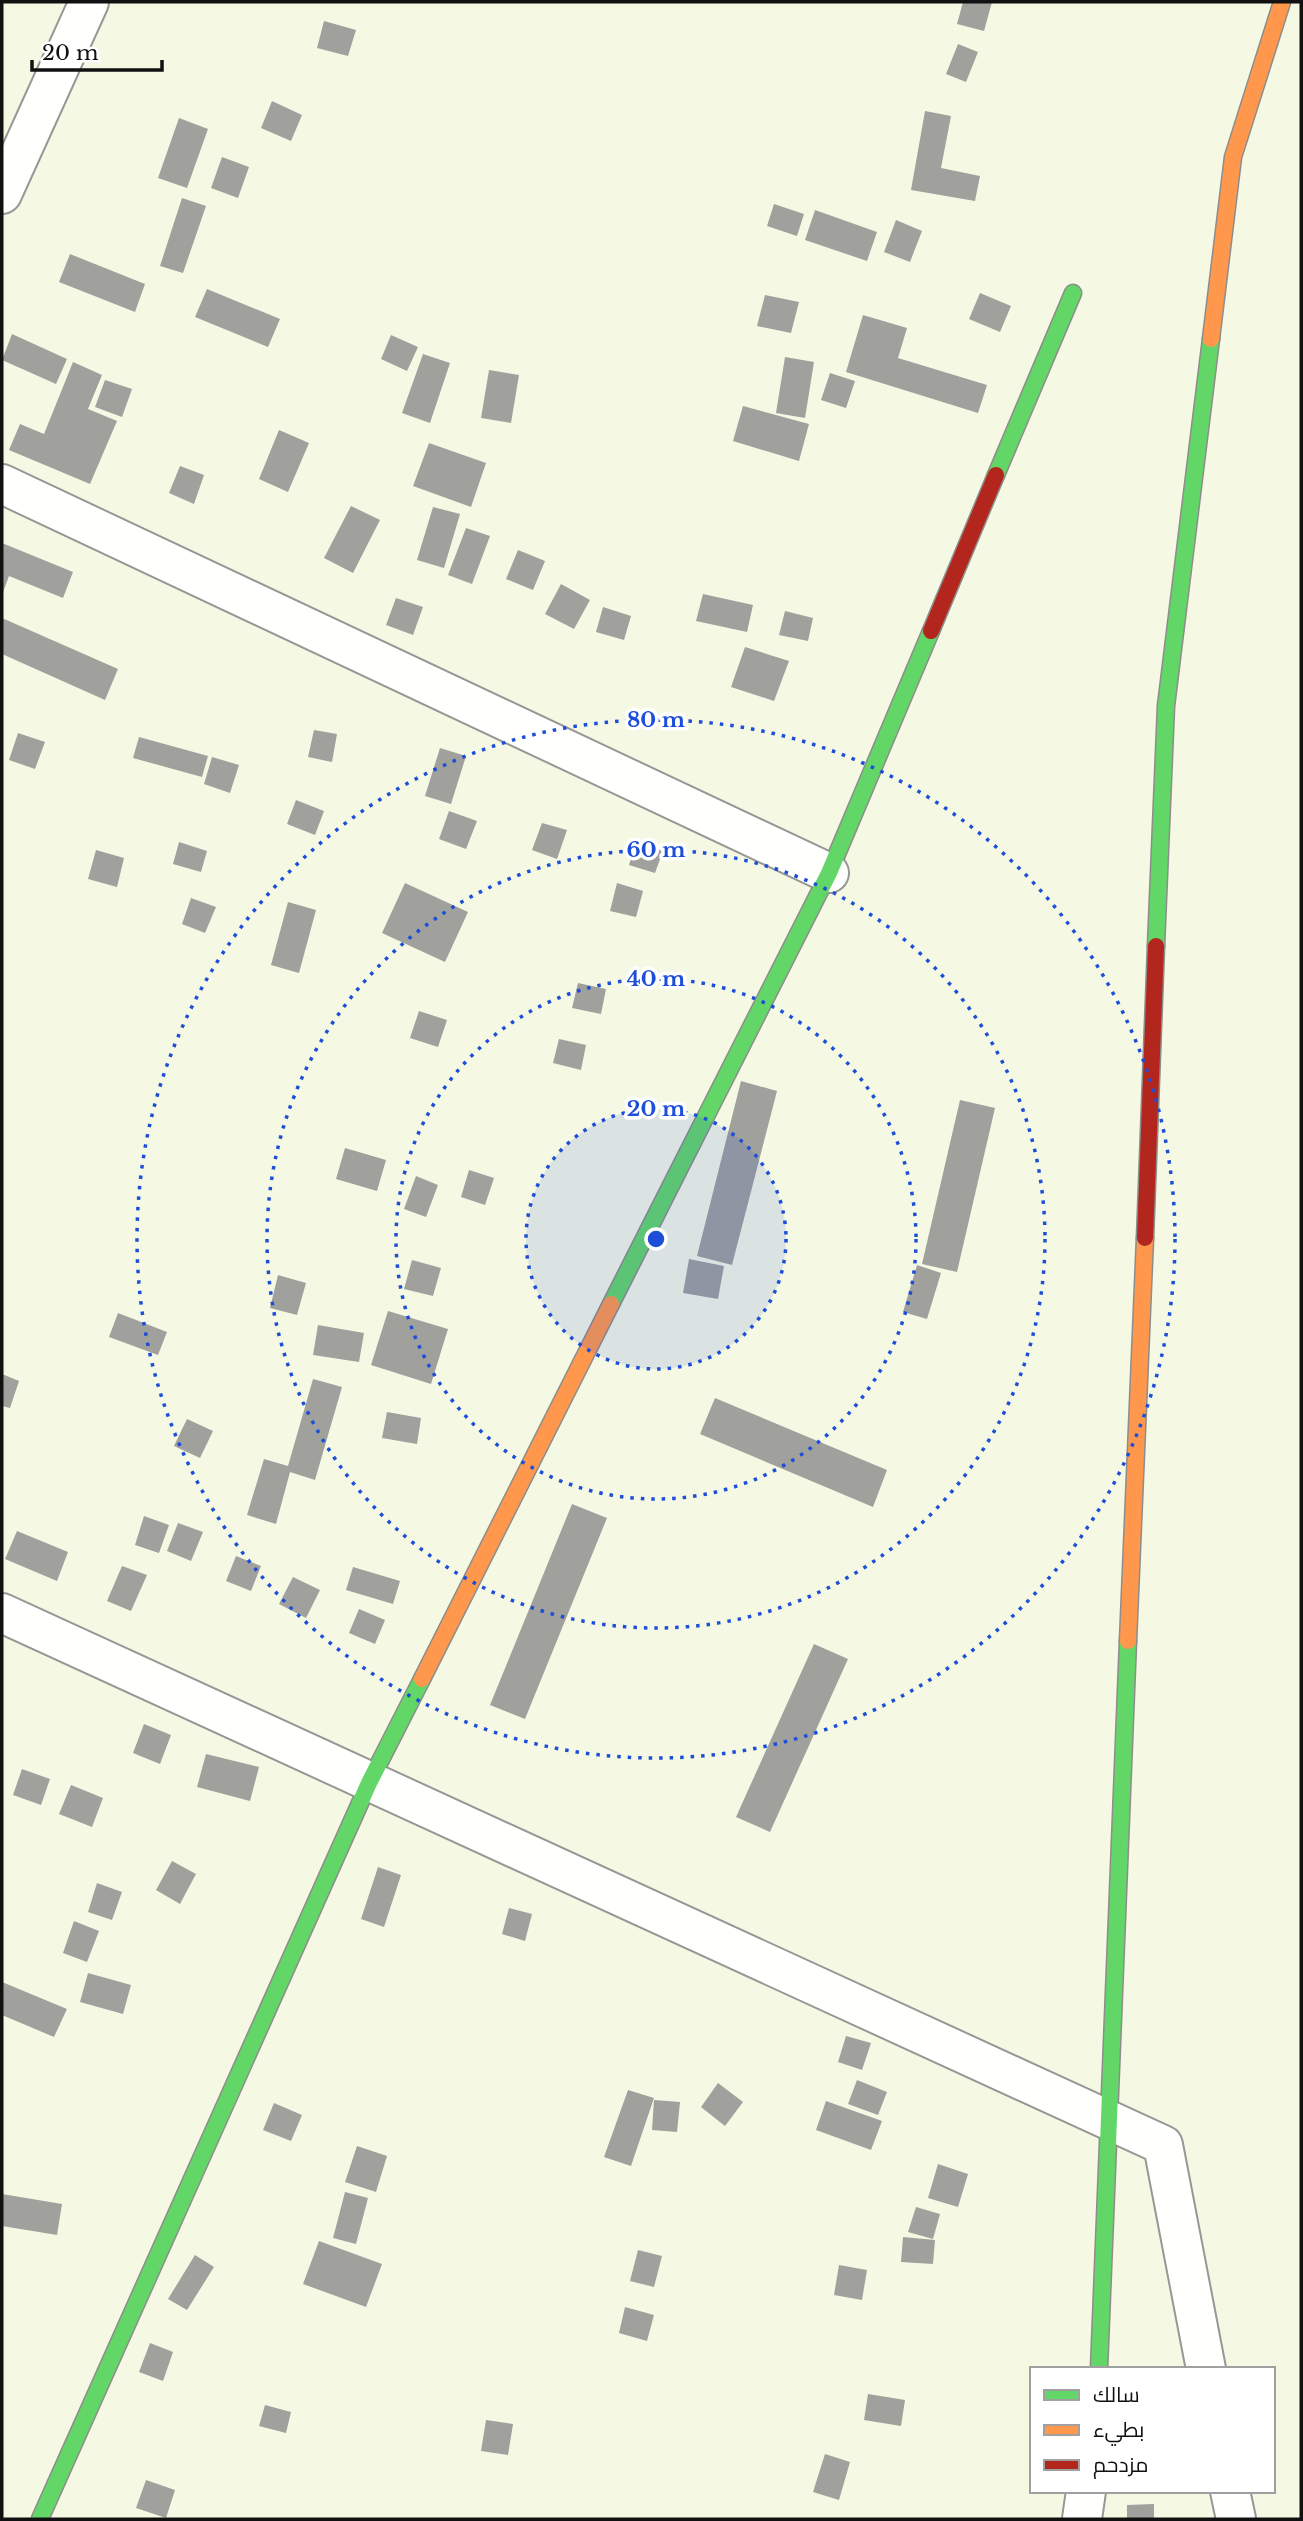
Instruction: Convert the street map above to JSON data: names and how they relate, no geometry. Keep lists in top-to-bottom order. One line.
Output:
{"legend":["سالك","بطيء","مزدحم"],"scale_bar":"20 m","rings":["80 m","60 m","40 m","20 m"]}
